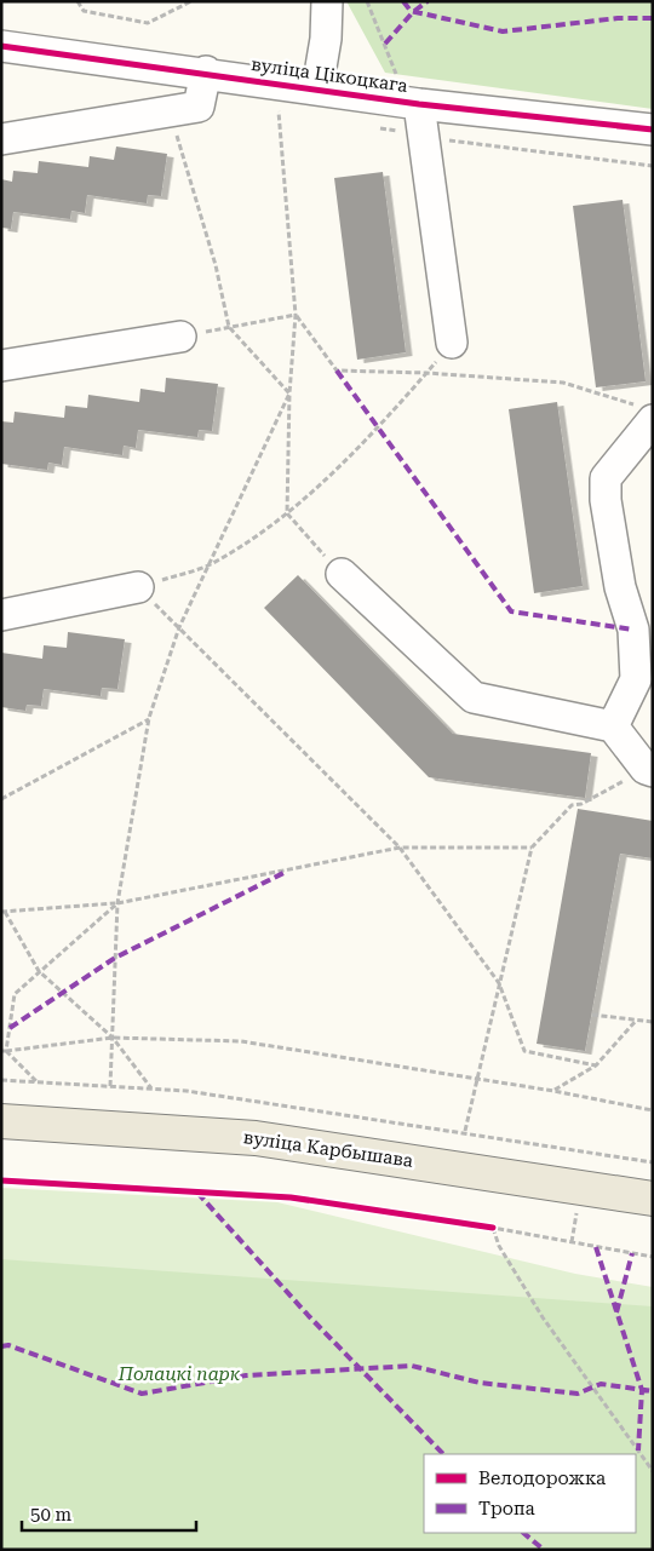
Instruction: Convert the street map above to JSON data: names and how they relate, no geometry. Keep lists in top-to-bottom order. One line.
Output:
{"streets":{"main road":["вуліца Карбышава"],"street":["вуліца Цікоцкага"]},"parks":["Полацкі парк"],"legend":["Велодорожка","Тропа"],"scale_bar":"50 m"}
